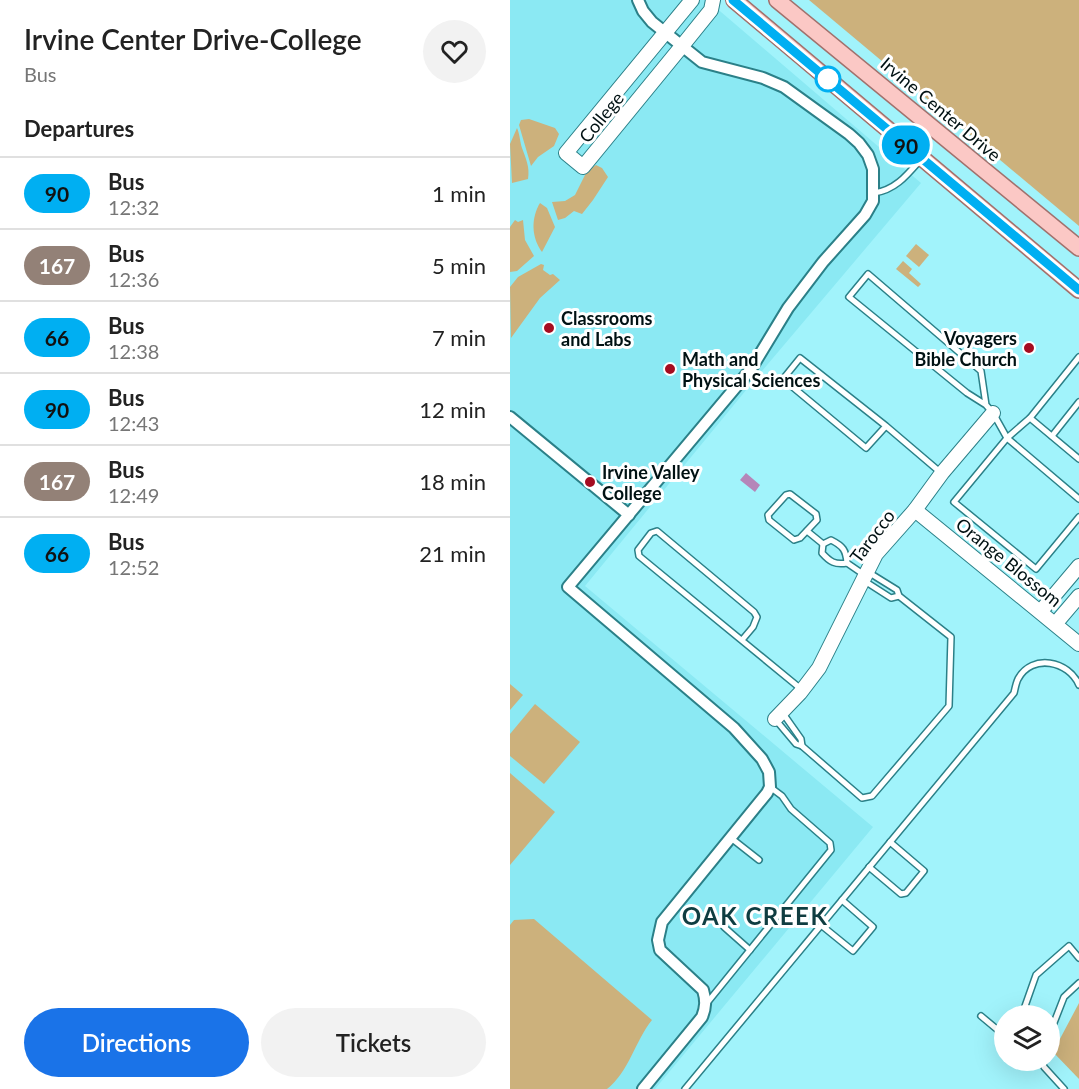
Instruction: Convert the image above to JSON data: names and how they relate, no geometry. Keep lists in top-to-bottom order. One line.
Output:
{"streets":{"main road":["Irvine Center Drive"],"street":["College","Tarocco","Orange Blossom"]},"crossings":[["Tarocco","Orange Blossom"]],"districts":["OAK CREEK"],"places":["Classrooms and Labs","Voyagers Bible Church","Math and Physical Sciences","Irvine Valley College"],"lines":["bus line 90"],"page":{"heading":[["Irvine Center Drive-College","Bus"],"Departures"],"on_map":"90","list":[{"mark":"90","name":"Bus","note":"12:32","value":"1 min"},{"mark":"167","name":"Bus","note":"12:36","value":"5 min"},{"mark":"66","name":"Bus","note":"12:38","value":"7 min"},{"mark":"90","name":"Bus","note":"12:43","value":"12 min"},{"mark":"167","name":"Bus","note":"12:49","value":"18 min"},{"mark":"66","name":"Bus","note":"12:52","value":"21 min"}],"buttons":["Directions","Tickets"]}}
